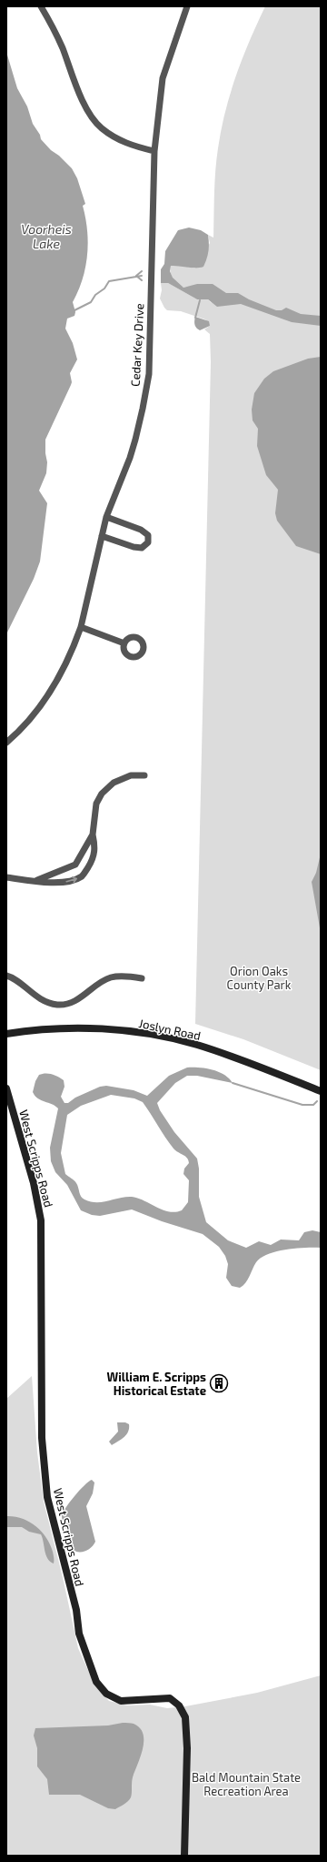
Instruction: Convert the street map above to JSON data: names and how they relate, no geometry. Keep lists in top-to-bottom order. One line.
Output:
{"streets":{"street":["Cedar Key Drive","Joslyn Road","West Scripps Road"]},"water":["Voorheis Lake"],"parks":["Orion Oaks County Park","Bald Mountain State Recreation Area"],"places":{"building":["William E. Scripps Historical Estate"]}}
